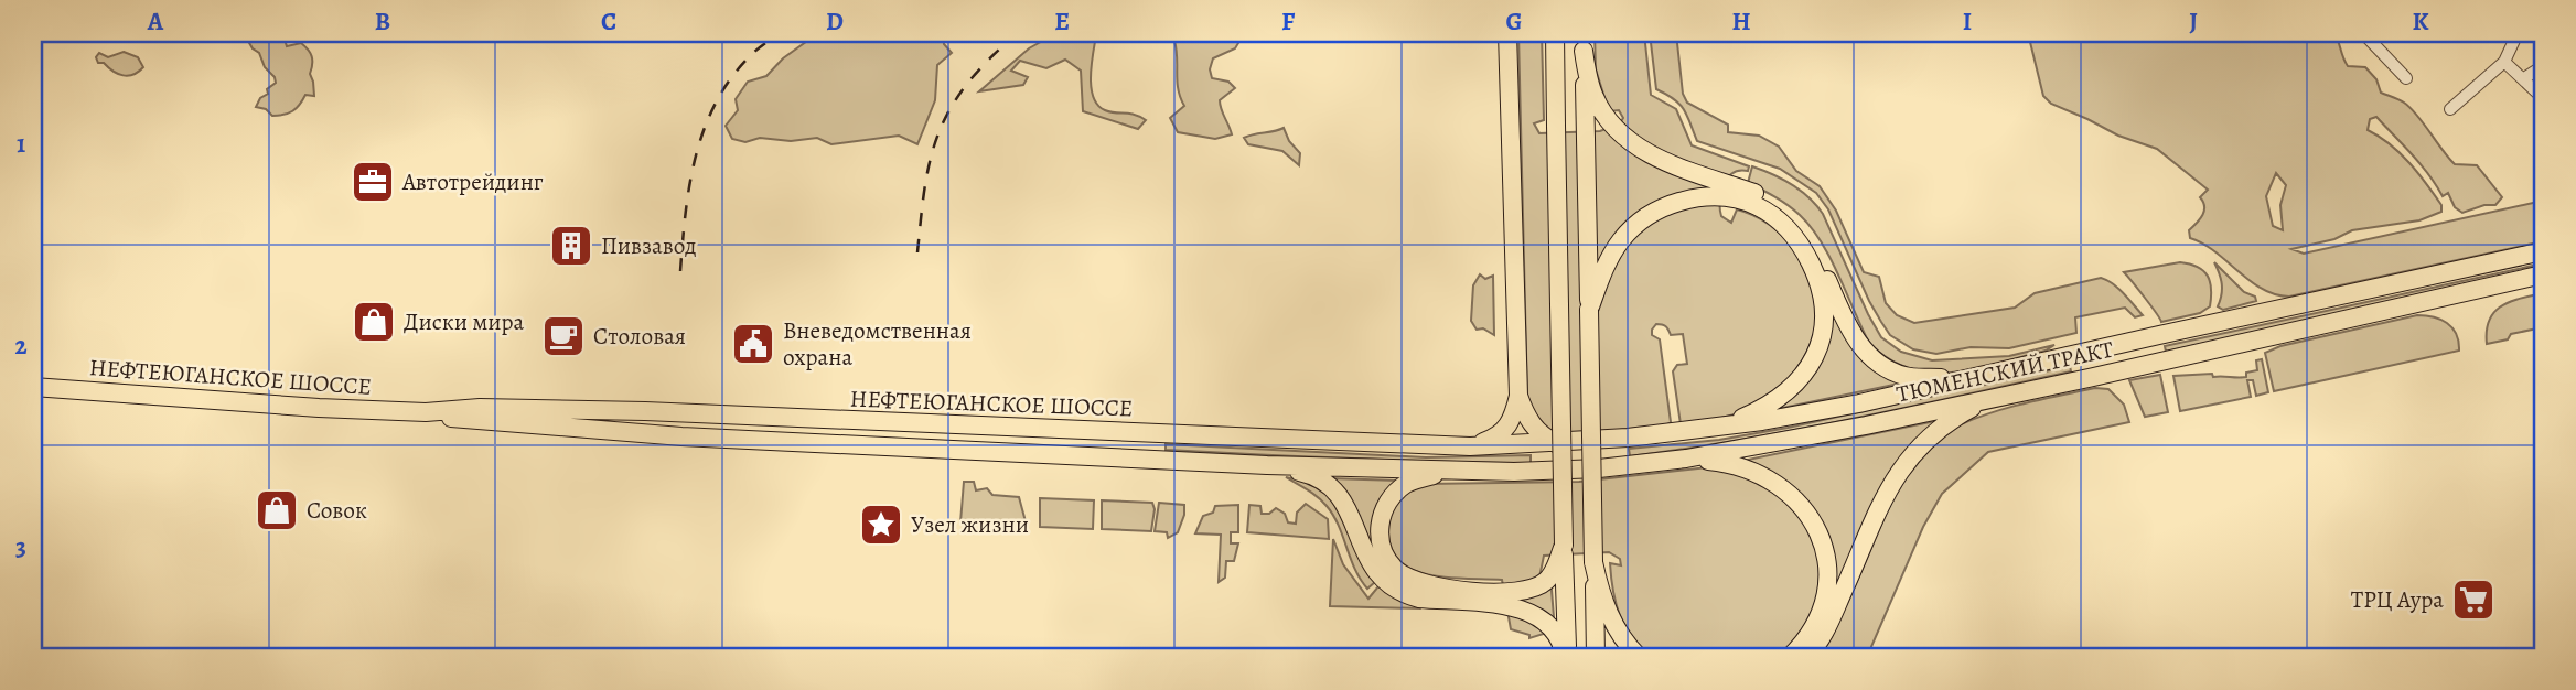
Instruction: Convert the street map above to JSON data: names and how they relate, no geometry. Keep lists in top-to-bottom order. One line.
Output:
{"streets":{"main road":["ТЮМЕНСКИЙ ТРАКТ","НЕФТЕЮГАНСКОЕ ШОССЕ"]},"crossings":[["ТЮМЕНСКИЙ ТРАКТ","НЕФТЕЮГАНСКОЕ ШОССЕ"]],"places":{"office":["Автотрейдинг"],"building":["Пивзавод"],"shop":["Диски мира","Совок"],"cafe":["Столовая"],"public building":["Вневедомственная охрана"],"place":["Узел жизни"],"supermarket":["ТРЦ Аура"]},"grid":{"columns":["A","B","C","D","E","F","G","H","I","J","K"],"rows":["1","2","3"]}}
